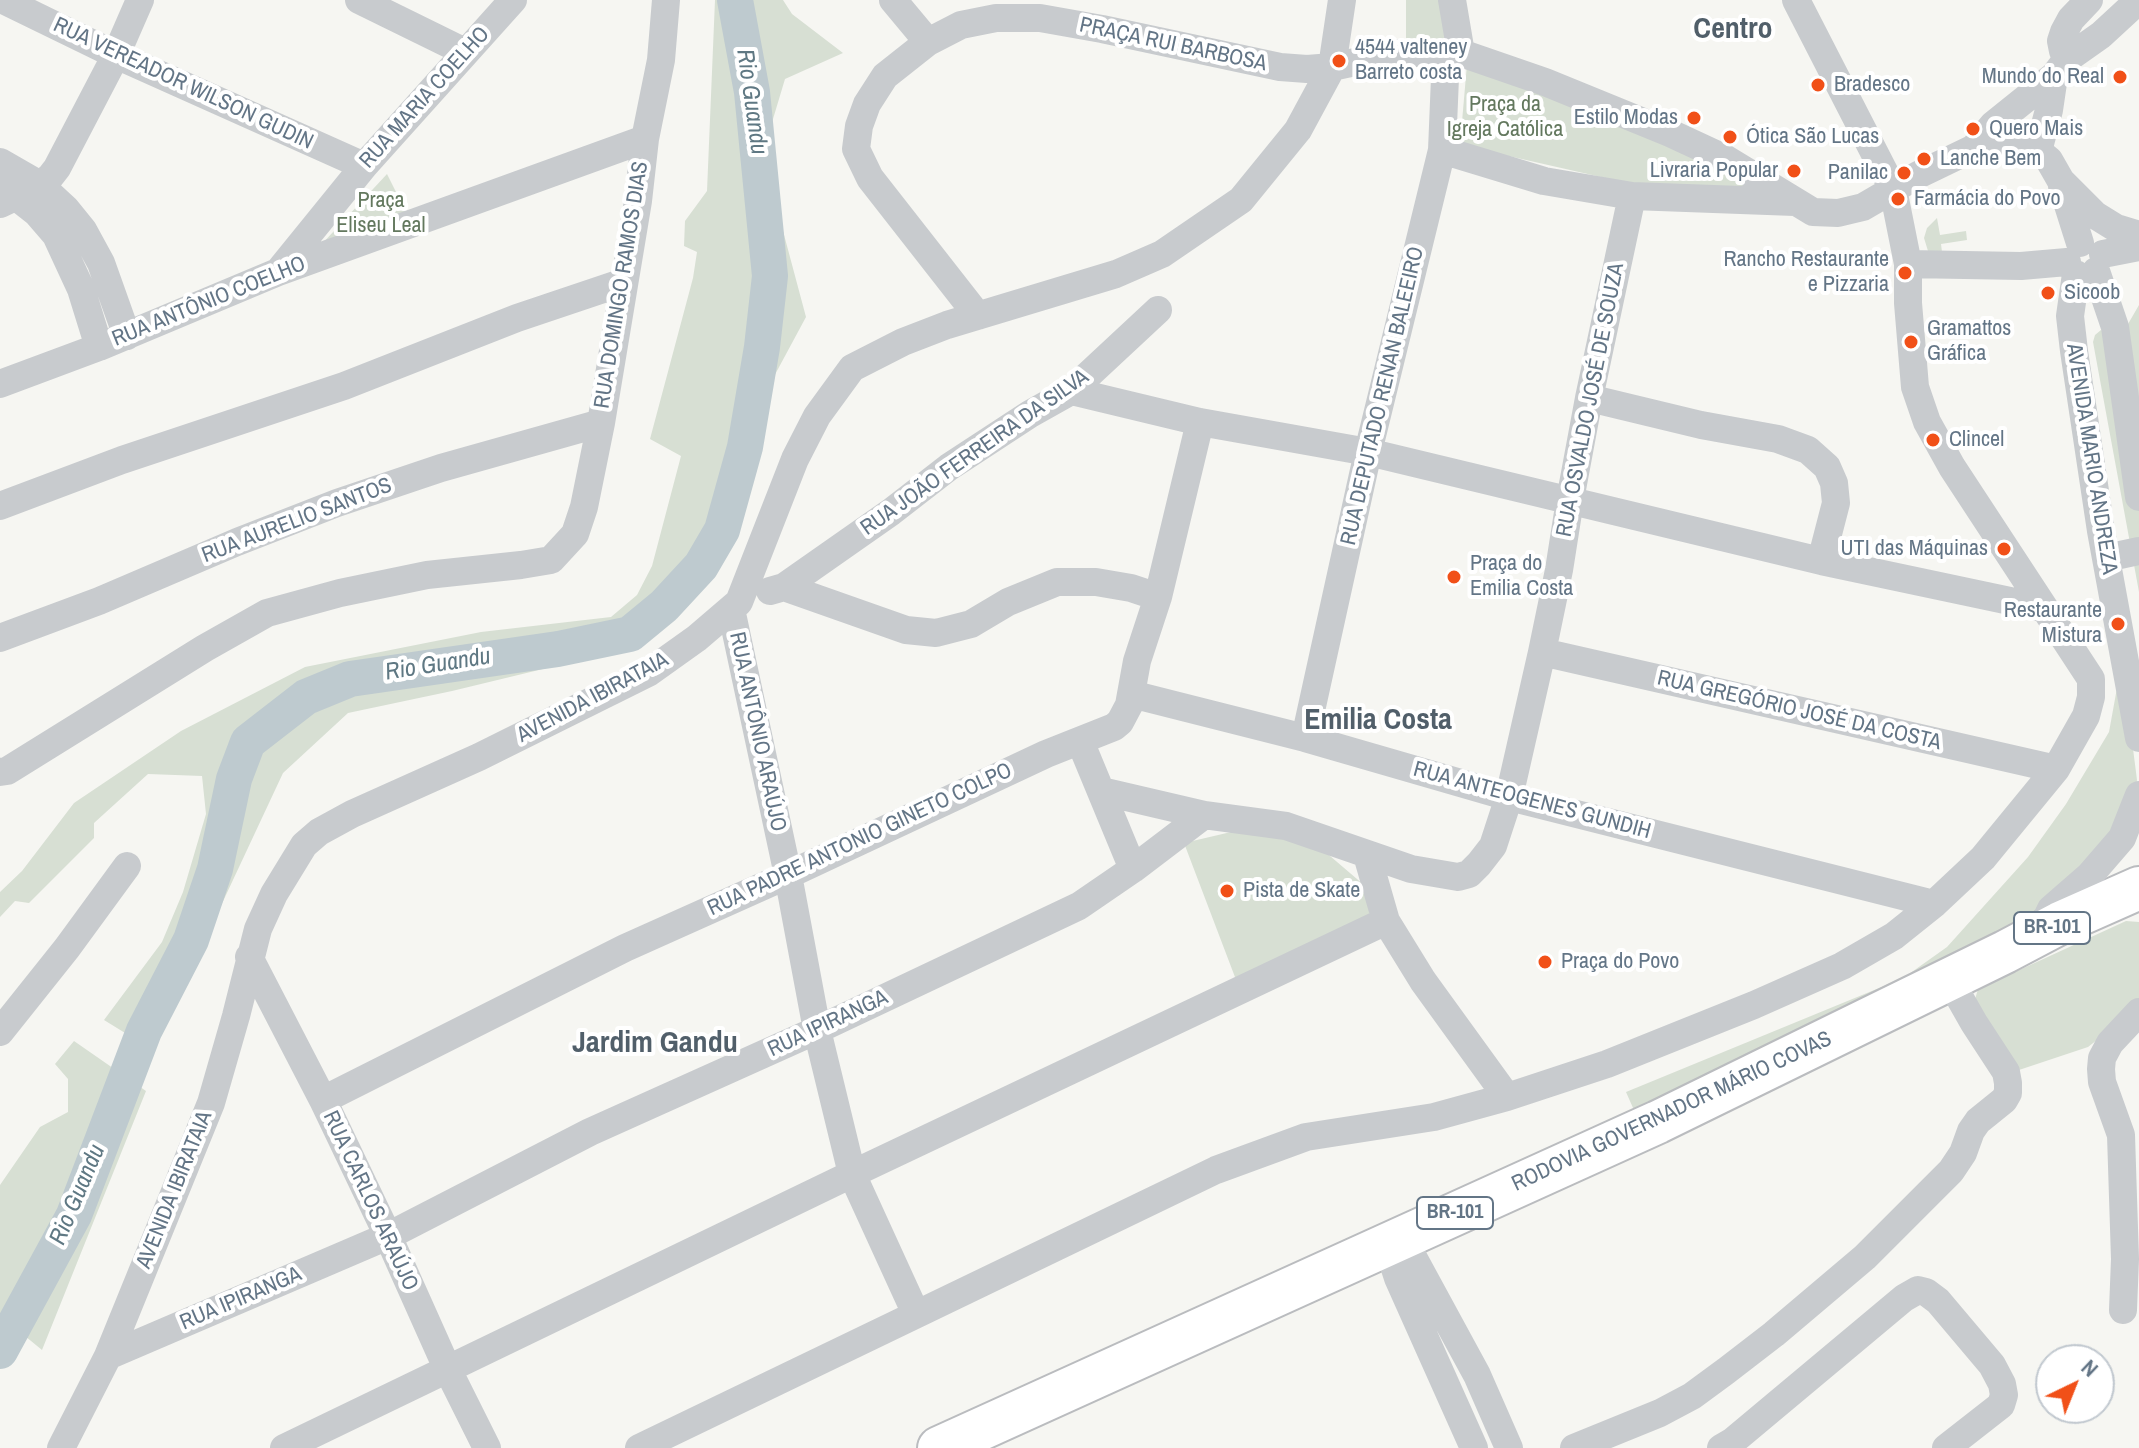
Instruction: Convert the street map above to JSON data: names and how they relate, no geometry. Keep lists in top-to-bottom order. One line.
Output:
{"streets":{"highway":["BR-101","RODOVIA GOVERNADOR MÁRIO COVAS"],"street":["PRAÇA RUI BARBOSA","RUA VEREADOR WILSON GUDIN","RUA MARIA COELHO","RUA DOMINGO RAMOS DIAS","RUA ANTÔNIO COELHO","RUA DEPUTADO RENAN BALEEIRO","RUA OSVALDO JOSÉ DE SOUZA","RUA JOÃO FERREIRA DA SILVA","AVENIDA MARIO ANDREZA","RUA AURELIO SANTOS","AVENIDA IBIRATAIA","RUA GREGÓRIO JOSÉ DA COSTA","RUA ANTÔNIO ARAÚJO","RUA ANTEOGENES GUNDIH","RUA PADRE ANTONIO GINETO COLPO","RUA IPIRANGA","RUA CARLOS ARAÚJO"]},"crossings":[["PRAÇA RUI BARBOSA","RUA DEPUTADO RENAN BALEEIRO"],["PRAÇA RUI BARBOSA","AVENIDA IBIRATAIA"],["RUA VEREADOR WILSON GUDIN","RUA MARIA COELHO"],["RUA MARIA COELHO","RUA ANTÔNIO COELHO"],["RUA DOMINGO RAMOS DIAS","RUA ANTÔNIO COELHO"],["RUA DOMINGO RAMOS DIAS","RUA AURELIO SANTOS"],["RUA DEPUTADO RENAN BALEEIRO","RUA ANTEOGENES GUNDIH"],["RUA OSVALDO JOSÉ DE SOUZA","RUA GREGÓRIO JOSÉ DA COSTA"],["RUA OSVALDO JOSÉ DE SOUZA","RUA ANTEOGENES GUNDIH"],["RUA JOÃO FERREIRA DA SILVA","AVENIDA IBIRATAIA"],["RUA JOÃO FERREIRA DA SILVA","RUA ANTÔNIO ARAÚJO"],["AVENIDA IBIRATAIA","RUA ANTÔNIO ARAÚJO"],["AVENIDA IBIRATAIA","RUA IPIRANGA"],["AVENIDA IBIRATAIA","RUA CARLOS ARAÚJO"],["RUA ANTÔNIO ARAÚJO","RUA PADRE ANTONIO GINETO COLPO"],["RUA ANTÔNIO ARAÚJO","RUA IPIRANGA"],["RUA ANTEOGENES GUNDIH","RUA PADRE ANTONIO GINETO COLPO"],["RUA PADRE ANTONIO GINETO COLPO","RUA CARLOS ARAÚJO"],["RUA IPIRANGA","RUA CARLOS ARAÚJO"]],"districts":["Centro","Emilia Costa","Jardim Gandu"],"water":["Rio Guandu"],"parks":["Praça da Igreja Católica","Praça Eliseu Leal"],"places":["4544 valteney Barreto costa","Mundo do Real","Bradesco","Estilo Modas","Quero Mais","Ótica São Lucas","Lanche Bem","Livraria Popular","Panilac","Farmácia do Povo","Rancho Restaurante e Pizzaria","Sicoob","Gramattos Gráfica","Clincel","UTI das Máquinas","Praça do Emilia Costa","Restaurante Mistura","Pista de Skate","Praça do Povo"],"north":"top right"}
